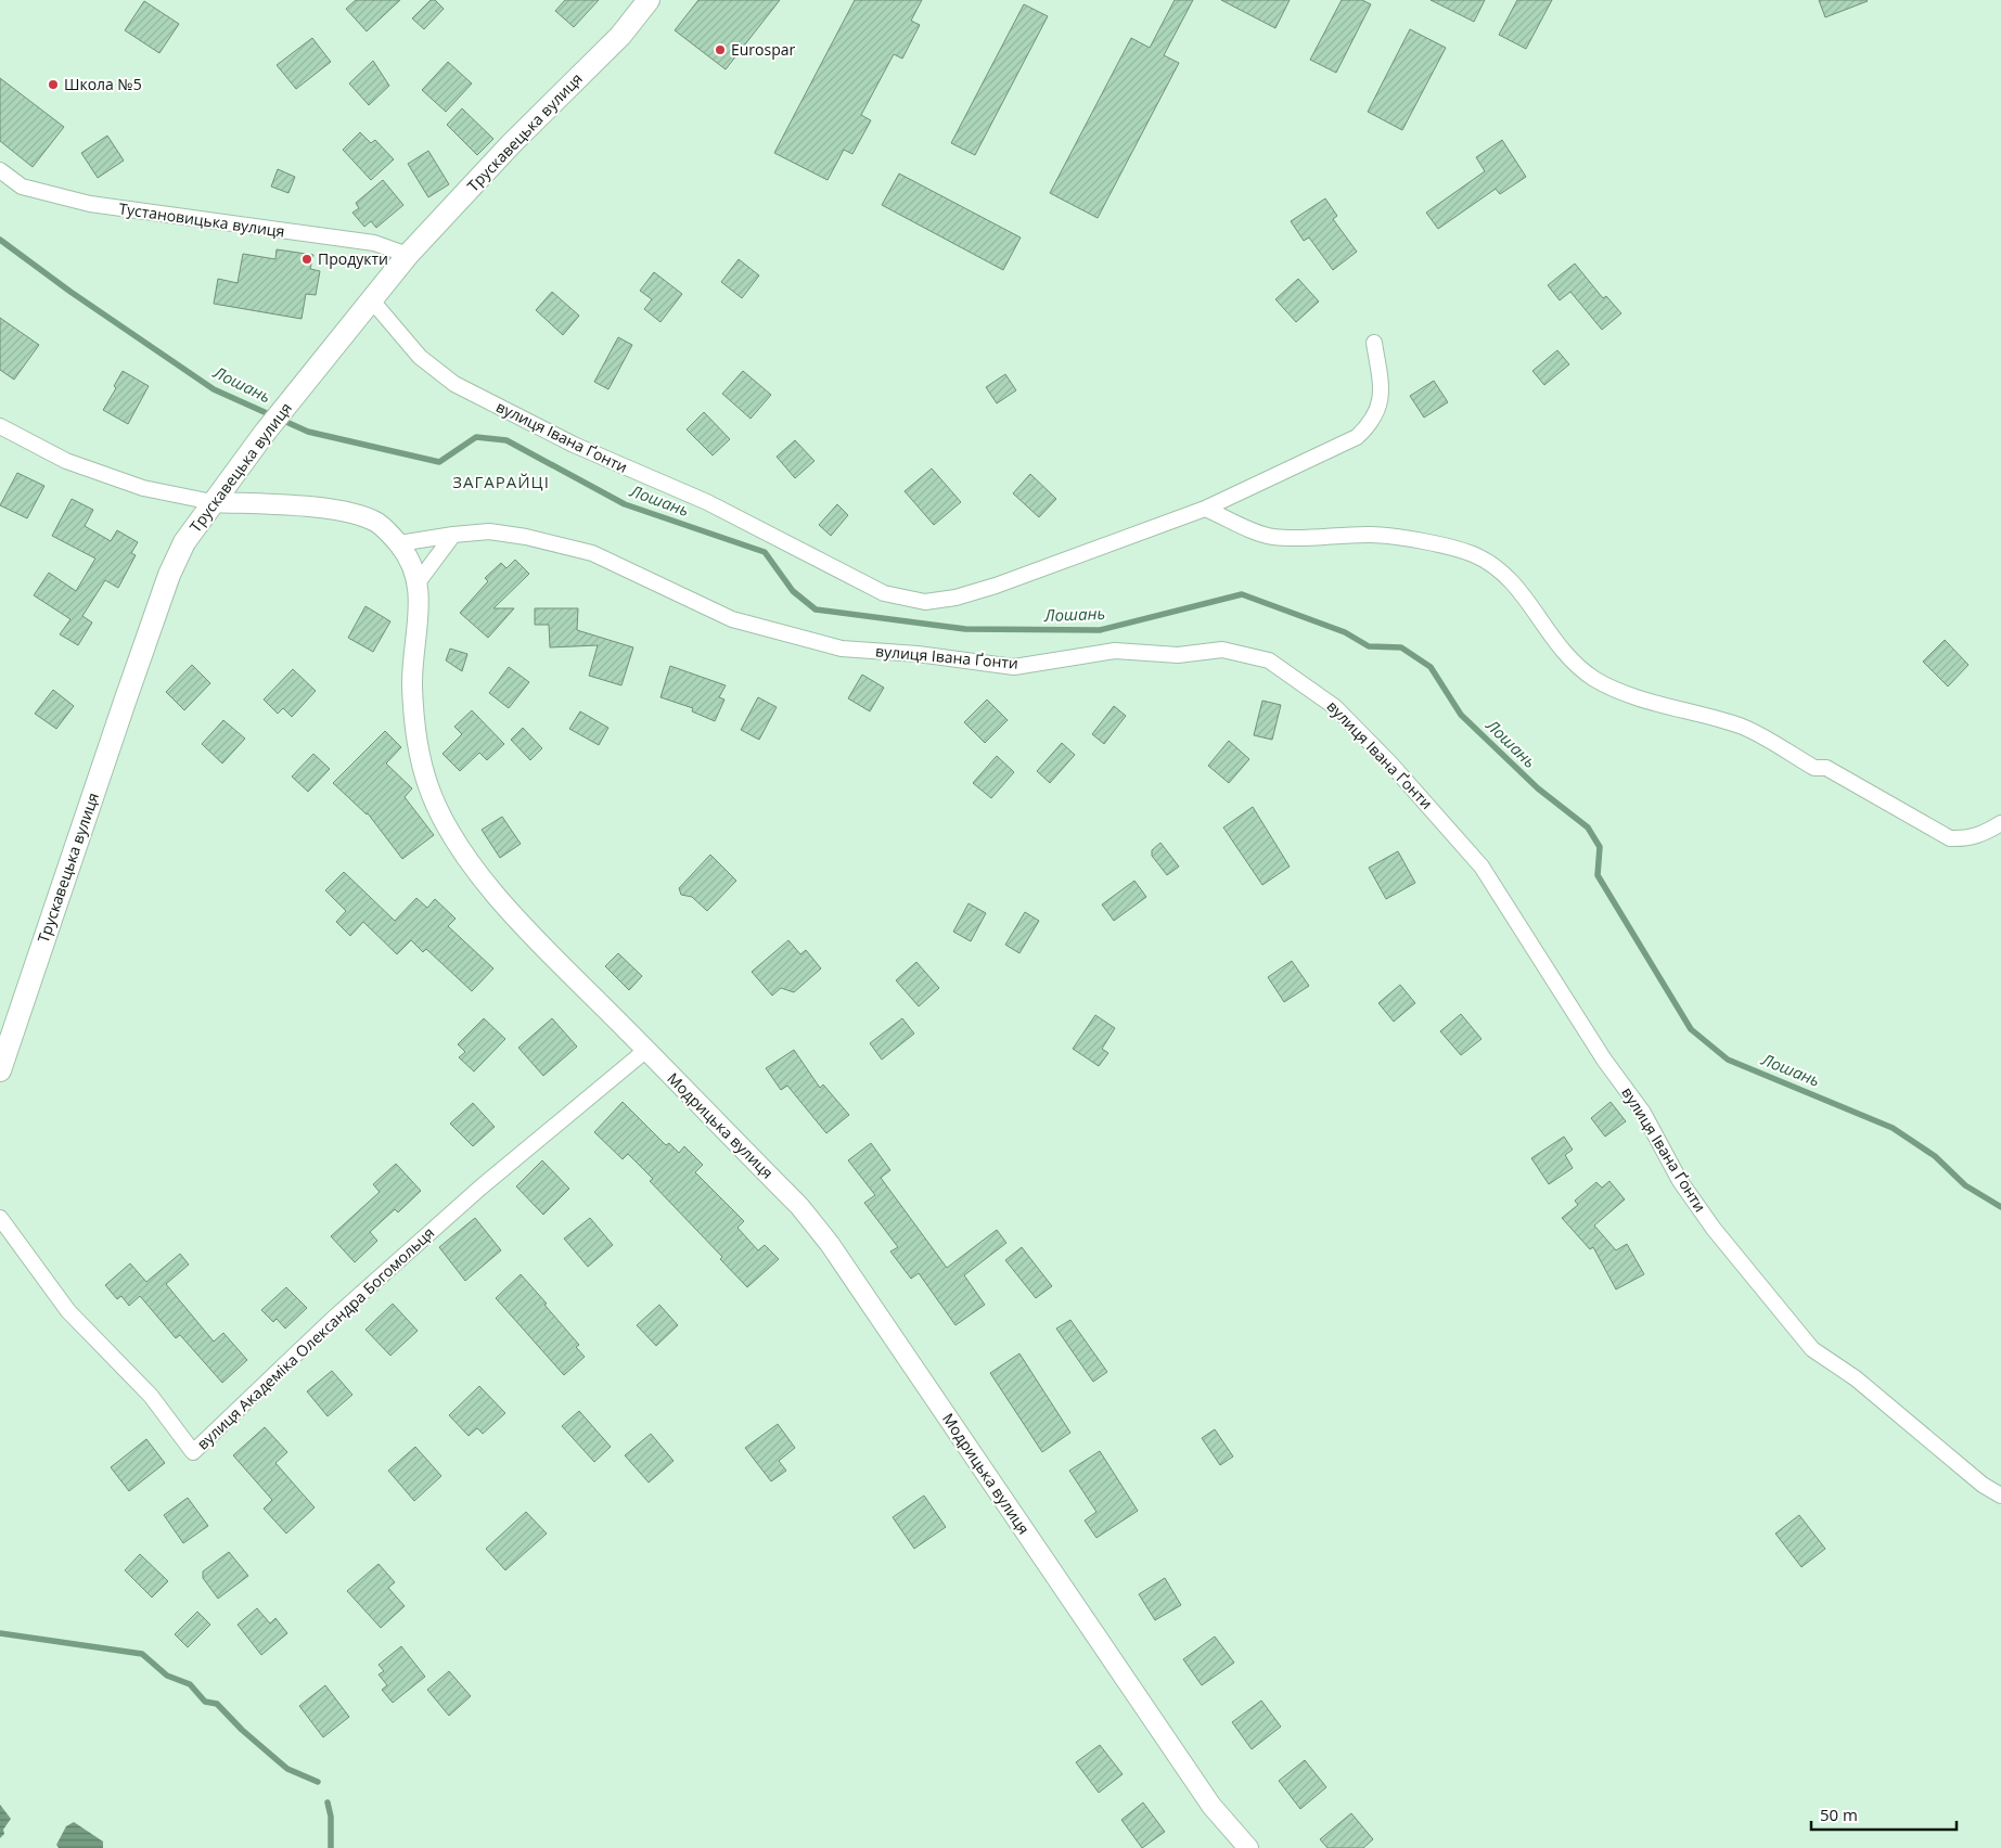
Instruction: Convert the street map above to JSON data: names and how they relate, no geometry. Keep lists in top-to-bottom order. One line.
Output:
{"streets":{"main road":["Трускавецька вулиця"],"street":["Тустановицька вулиця","вулиця Івана Ґонти","Модрицька вулиця","вулиця Академіка Олександра Богомольця"]},"crossings":[["Трускавецька вулиця","Тустановицька вулиця"],["Трускавецька вулиця","вулиця Івана Ґонти"],["Трускавецька вулиця","Модрицька вулиця"],["вулиця Івана Ґонти","Модрицька вулиця"],["Модрицька вулиця","вулиця Академіка Олександра Богомольця"]],"districts":["ЗАГАРАЙЦІ"],"water":["Лошань"],"places":["Eurospar","Школа №5","Продукти"],"scale_bar":"50 m"}
